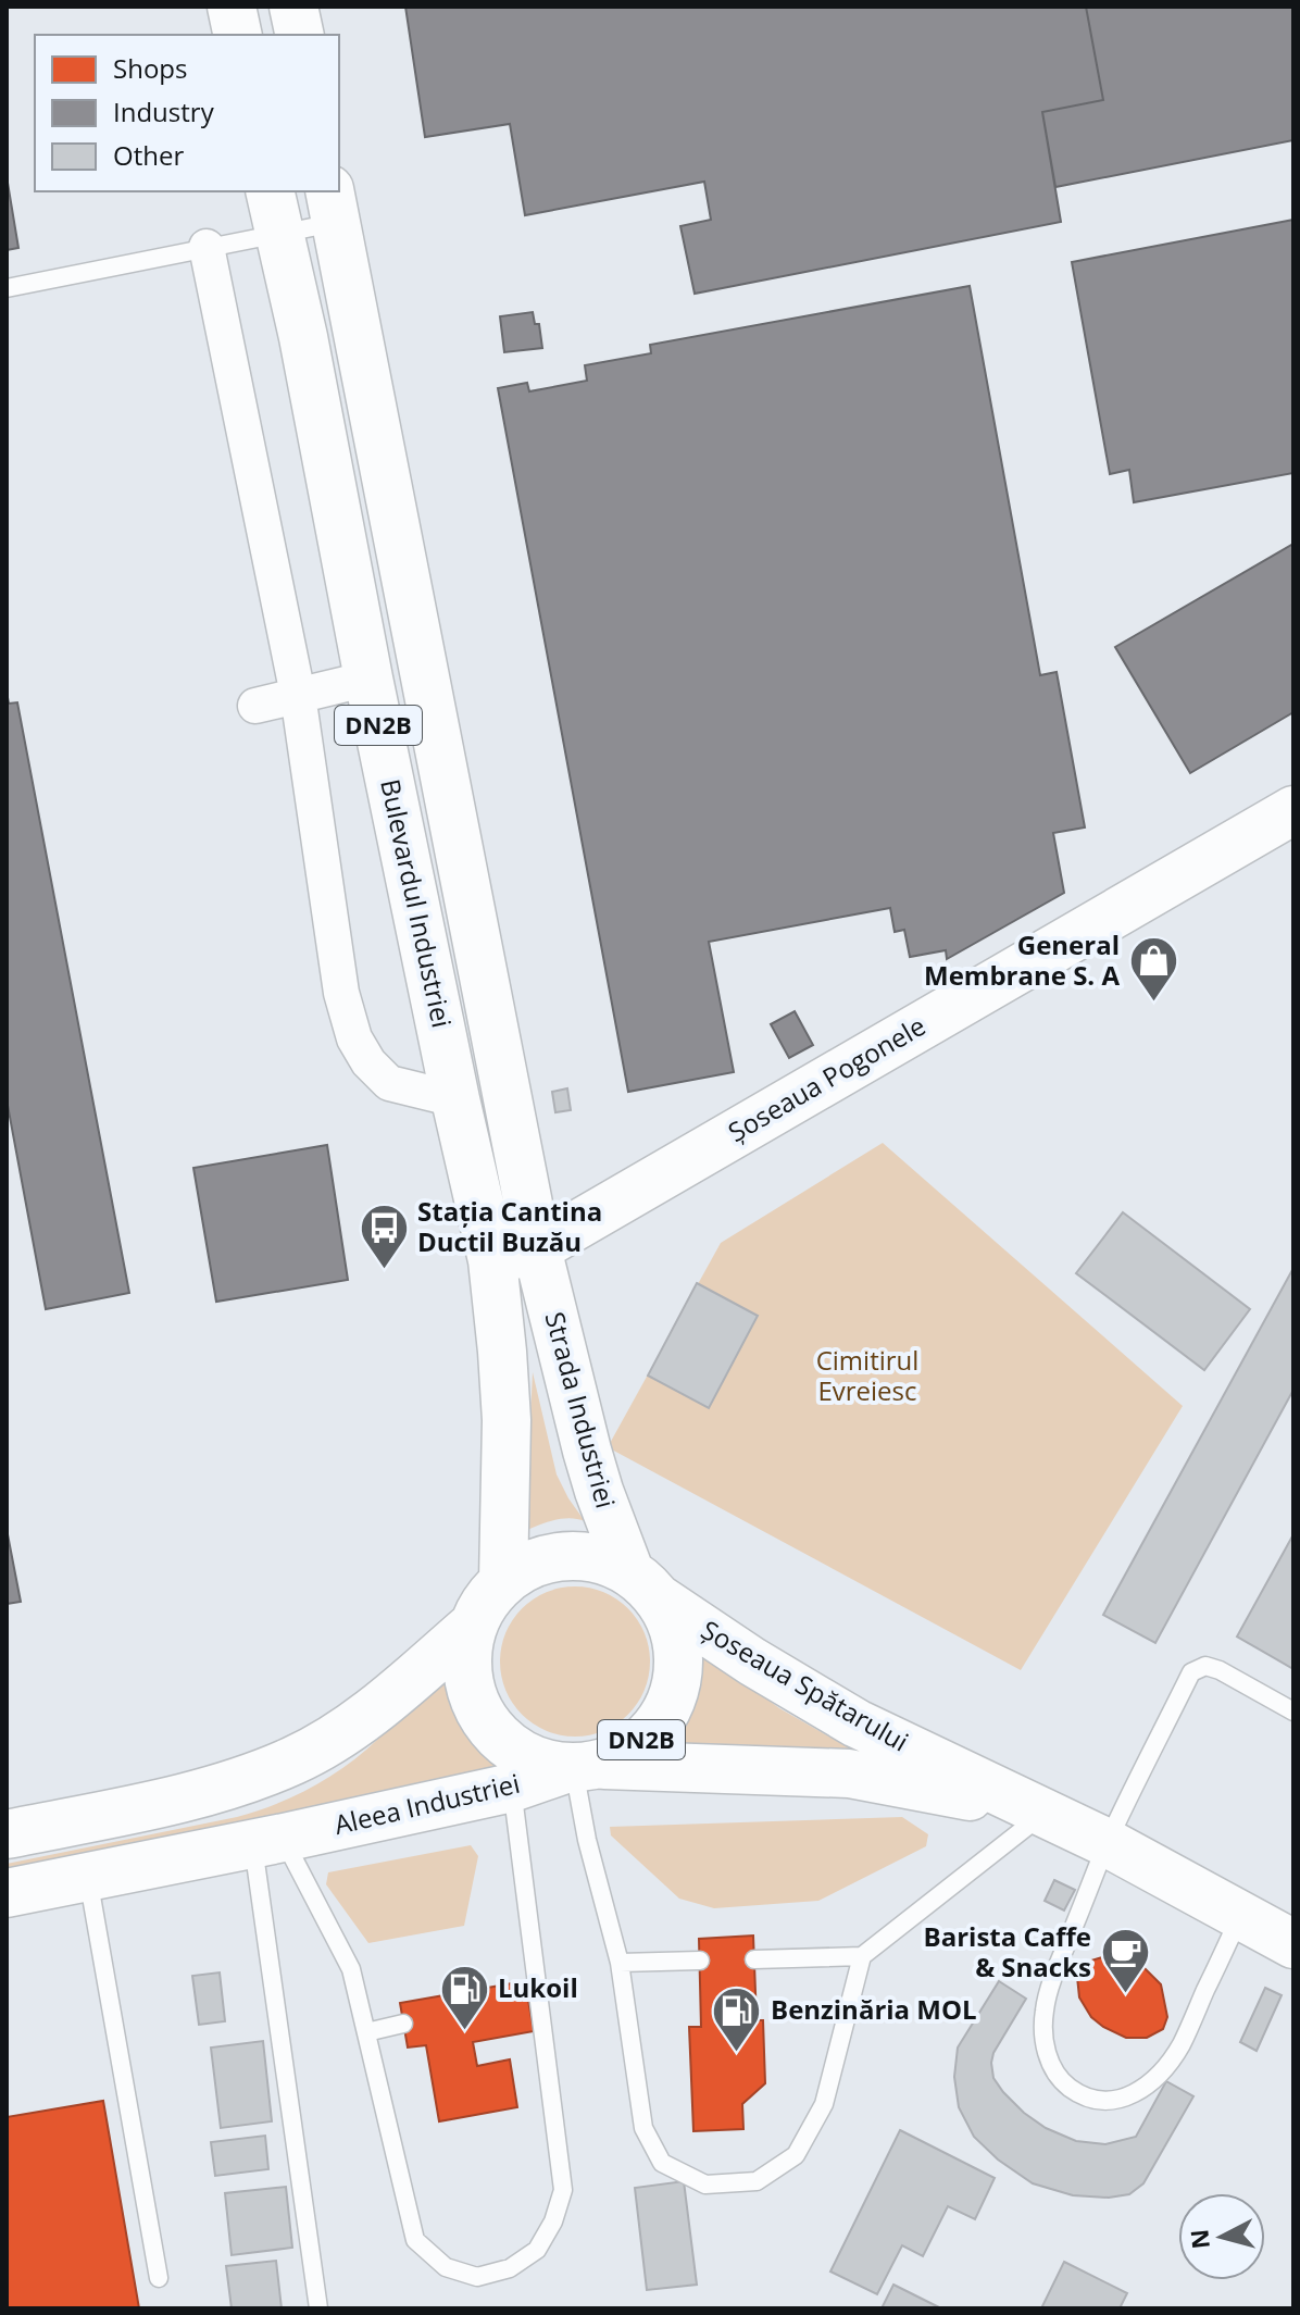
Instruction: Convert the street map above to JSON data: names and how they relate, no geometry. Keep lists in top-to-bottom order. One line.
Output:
{"streets":{"main road":["DN2B","Bulevardul Industriei","Șoseaua Pogonele","Strada Industriei","Șoseaua Spătarului","Aleea Industriei"]},"crossings":[["Bulevardul Industriei","Șoseaua Pogonele"],["Bulevardul Industriei","Strada Industriei"],["Șoseaua Pogonele","Strada Industriei"],["Strada Industriei","Șoseaua Spătarului"],["Strada Industriei","Aleea Industriei"],["Șoseaua Spătarului","Aleea Industriei"]],"parks":["Cimitirul Evreiesc"],"places":{"shop":["General Membrane S. A"],"bus stop":["Stația Cantina Ductil Buzău"],"cafe":["Barista Caffe & Snacks"],"fuel station":["Lukoil","Benzinăria MOL"]},"legend":["Shops","Industry","Other"],"north":"left"}
